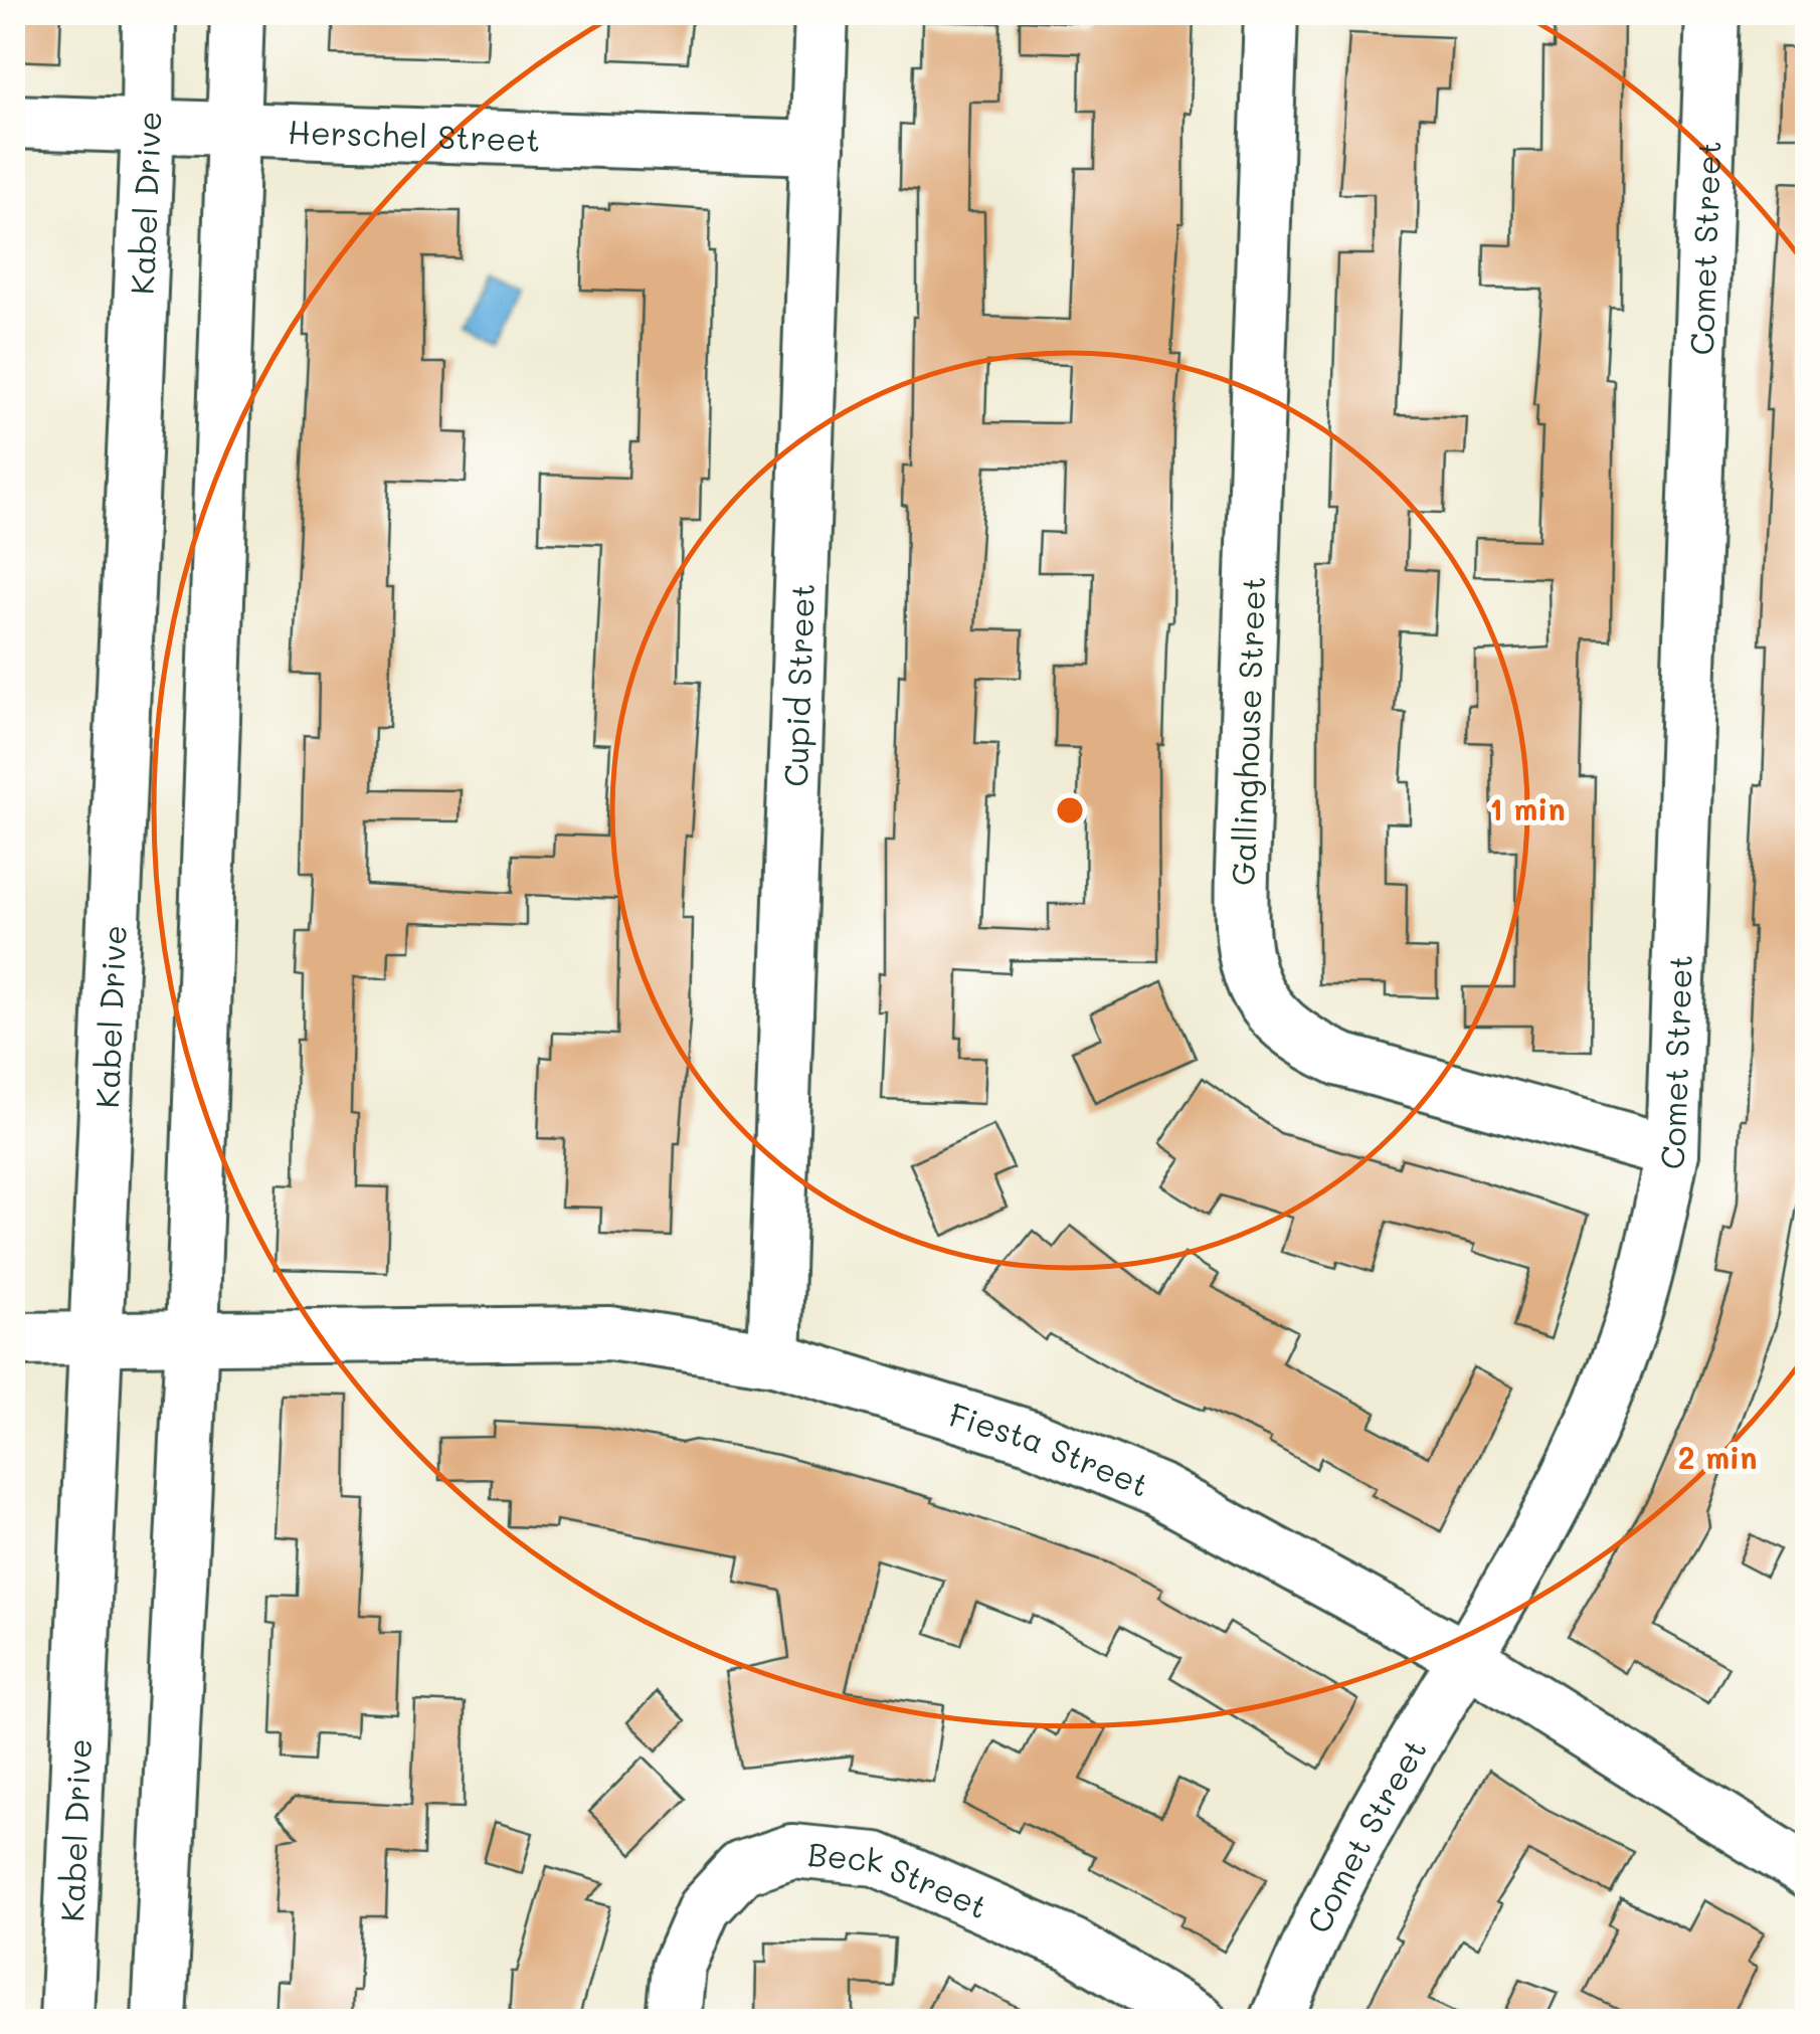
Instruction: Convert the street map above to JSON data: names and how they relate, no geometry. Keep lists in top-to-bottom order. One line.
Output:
{"streets":{"street":["Herschel Street","Kabel Drive","Comet Street","Cupid Street","Gallinghouse Street","Fiesta Street","Beck Street"]},"crossings":[["Herschel Street","Kabel Drive"],["Herschel Street","Cupid Street"],["Kabel Drive","Fiesta Street"],["Comet Street","Gallinghouse Street"],["Comet Street","Fiesta Street"],["Cupid Street","Fiesta Street"]],"rings":["1 min","2 min"]}
